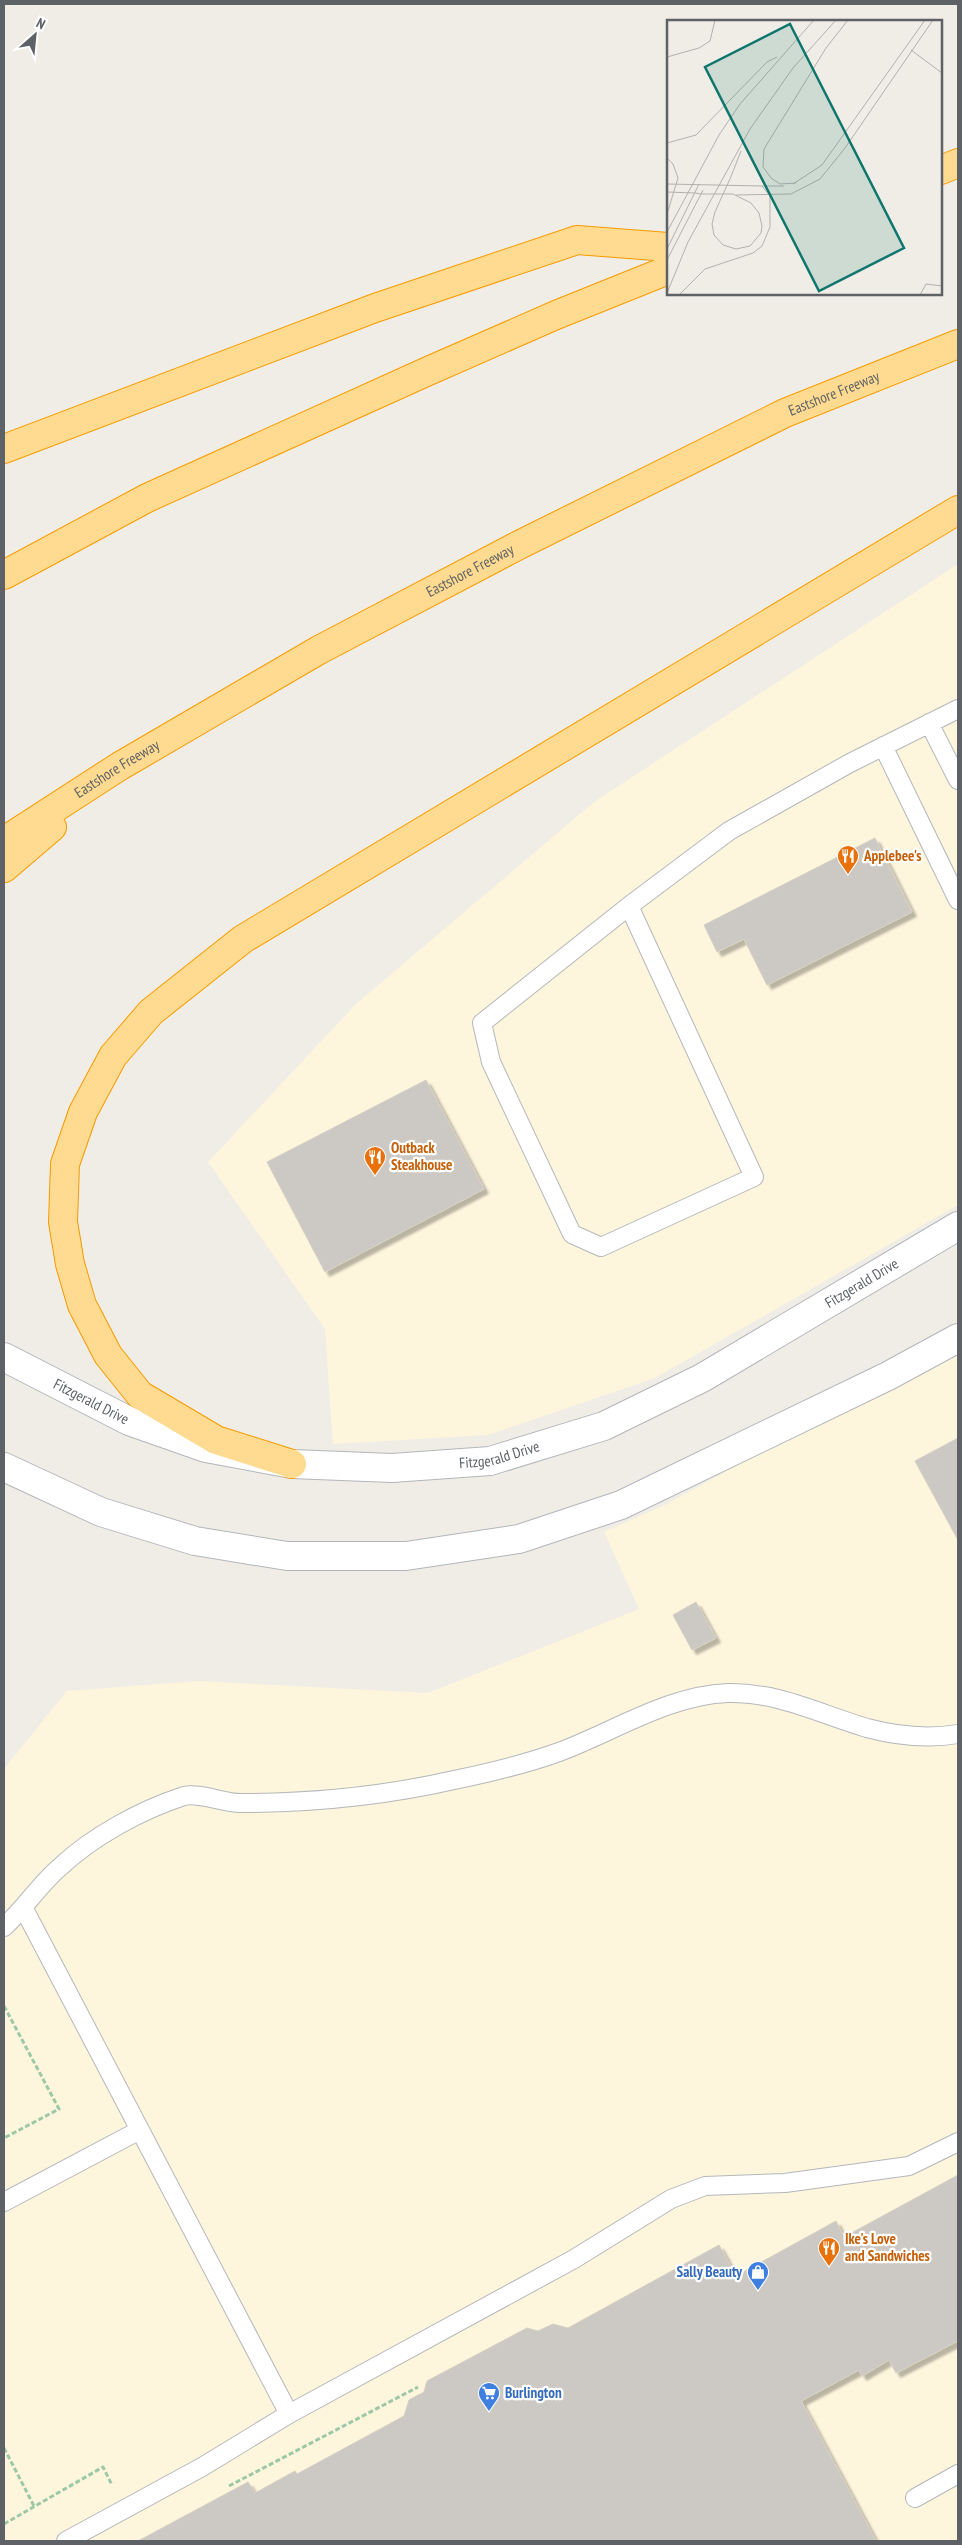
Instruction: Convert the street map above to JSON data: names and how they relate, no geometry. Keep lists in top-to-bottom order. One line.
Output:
{"streets":{"highway":["Eastshore Freeway"],"main road":["Fitzgerald Drive"]},"places":{"restaurant":["Applebee's","Outback Steakhouse","Ike's Love and Sandwiches"],"shop":["Sally Beauty"],"supermarket":["Burlington"]},"north":"top right"}
